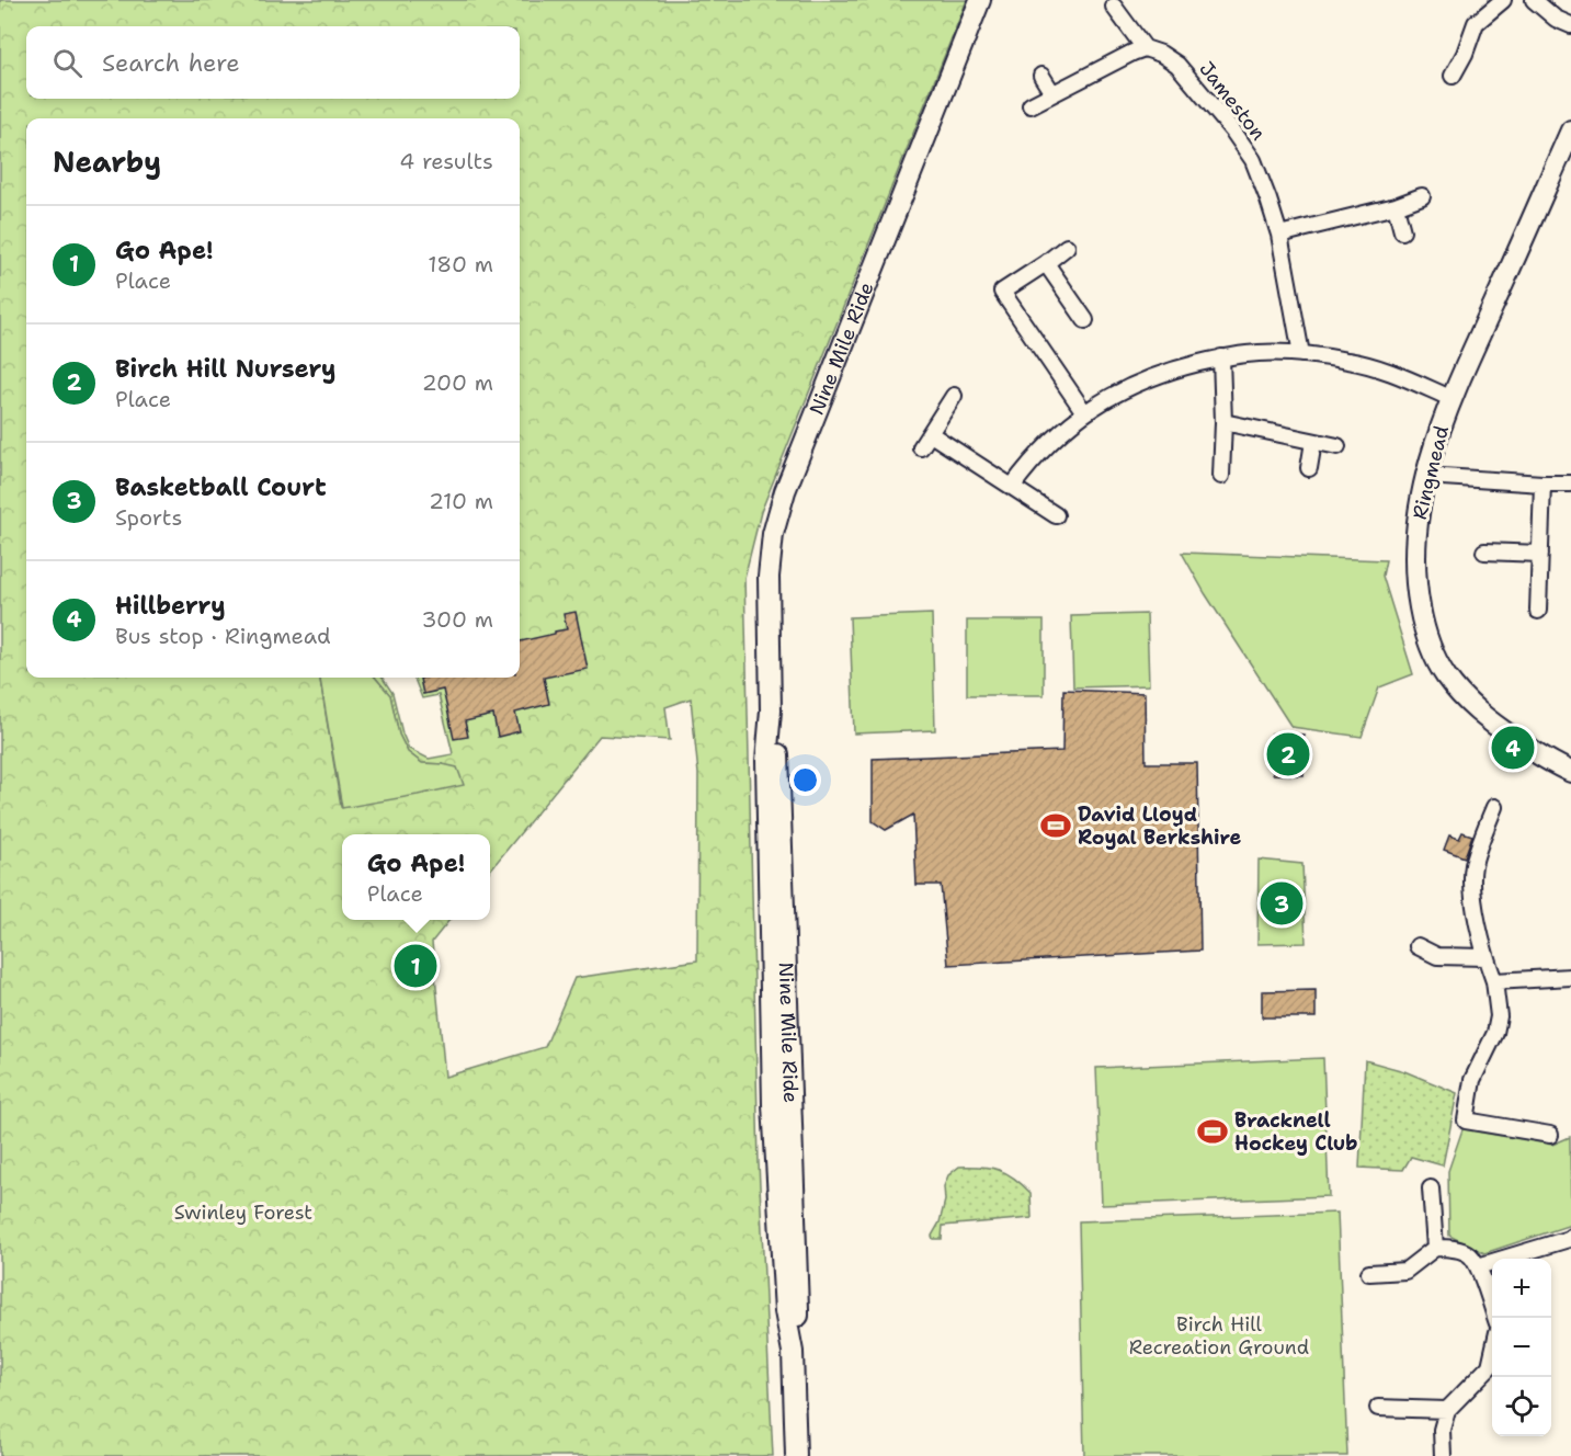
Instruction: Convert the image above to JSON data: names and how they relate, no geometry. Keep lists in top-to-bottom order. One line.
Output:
{"streets":{"main road":["Nine Mile Ride","Ringmead"],"street":["Jameston"]},"parks":["Swinley Forest","Birch Hill Recreation Ground"],"places":{"sports":["David Lloyd Royal Berkshire","Bracknell Hockey Club"]},"page":{"search":"Search here","heading":["Nearby","4 results"],"list":[{"mark":"1","name":"Go Ape!","note":"Place","value":"180 m"},{"mark":"2","name":"Birch Hill Nursery","note":"Place","value":"200 m"},{"mark":"3","name":"Basketball Court","note":"Sports","value":"210 m"},{"mark":"4","name":"Hillberry","note":"Bus stop · Ringmead","value":"300 m"}],"pins":["4","2","3","1"],"popup":["Go Ape!","Place"],"map_buttons":["+","−"]}}
